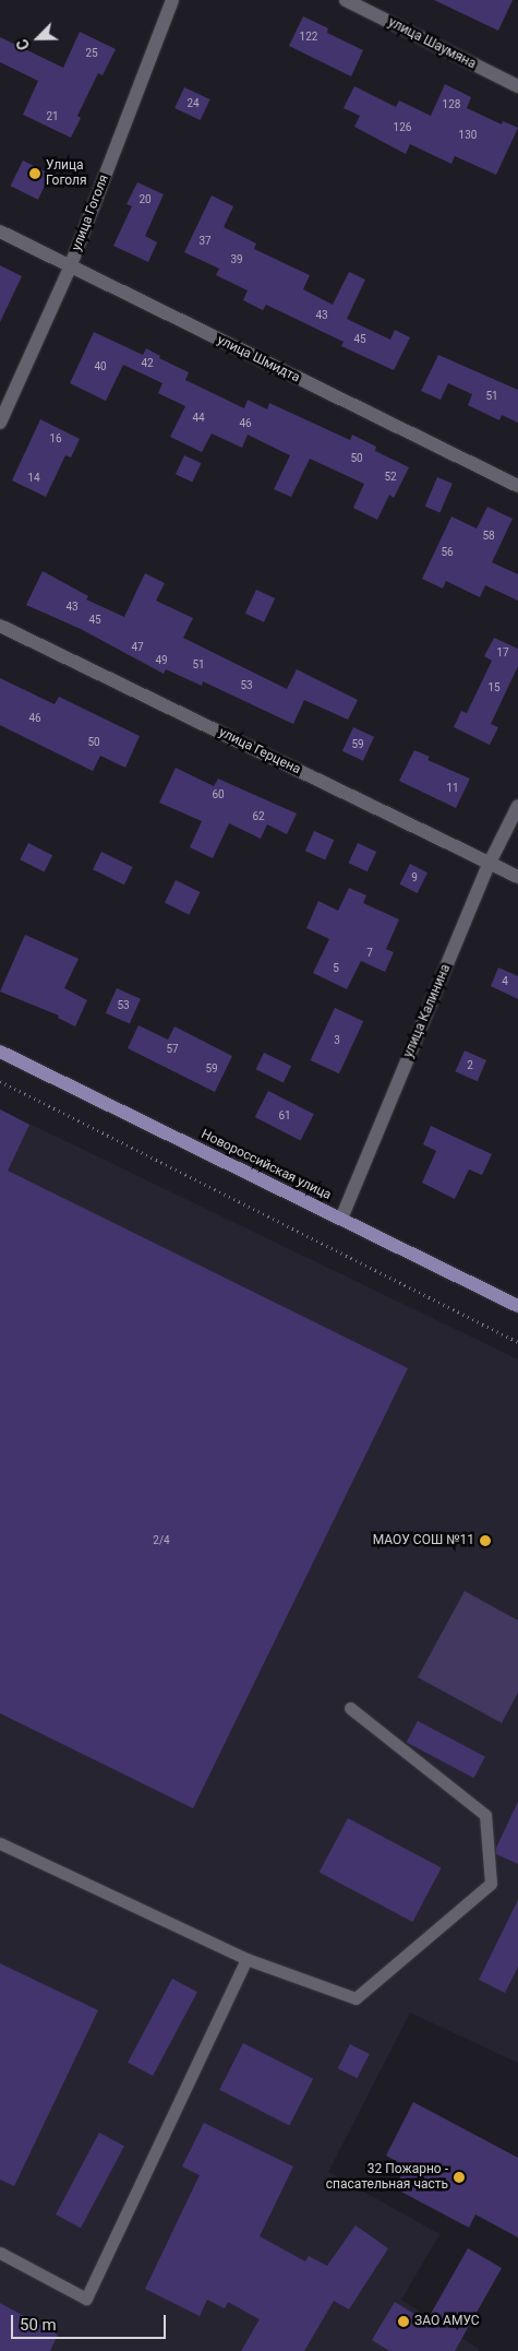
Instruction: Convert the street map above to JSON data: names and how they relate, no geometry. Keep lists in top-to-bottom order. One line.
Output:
{"streets":{"main road":["Новороссийская улица"],"street":["улица Шаумяна","улица Гоголя","улица Шмидта","улица Герцена","улица Калинина"]},"crossings":[["улица Гоголя","улица Шмидта"],["улица Герцена","улица Калинина"],["улица Калинина","Новороссийская улица"]],"places":["Улица Гоголя","МАОУ СОШ №11","32 Пожарно - спасательная часть","ЗАО АМУС"],"house_numbers":["122","25","24","128","21","126","130","20","37","39","43","45","42","40","51","44","46","16","50","52","14","58","56","43","45","47","17","49","51","53","15","46","50","59","11","60","62","9","7","5","4","53","3","57","2","59","61","2/4"],"scale_bar":"50 m","north":"bottom left"}
